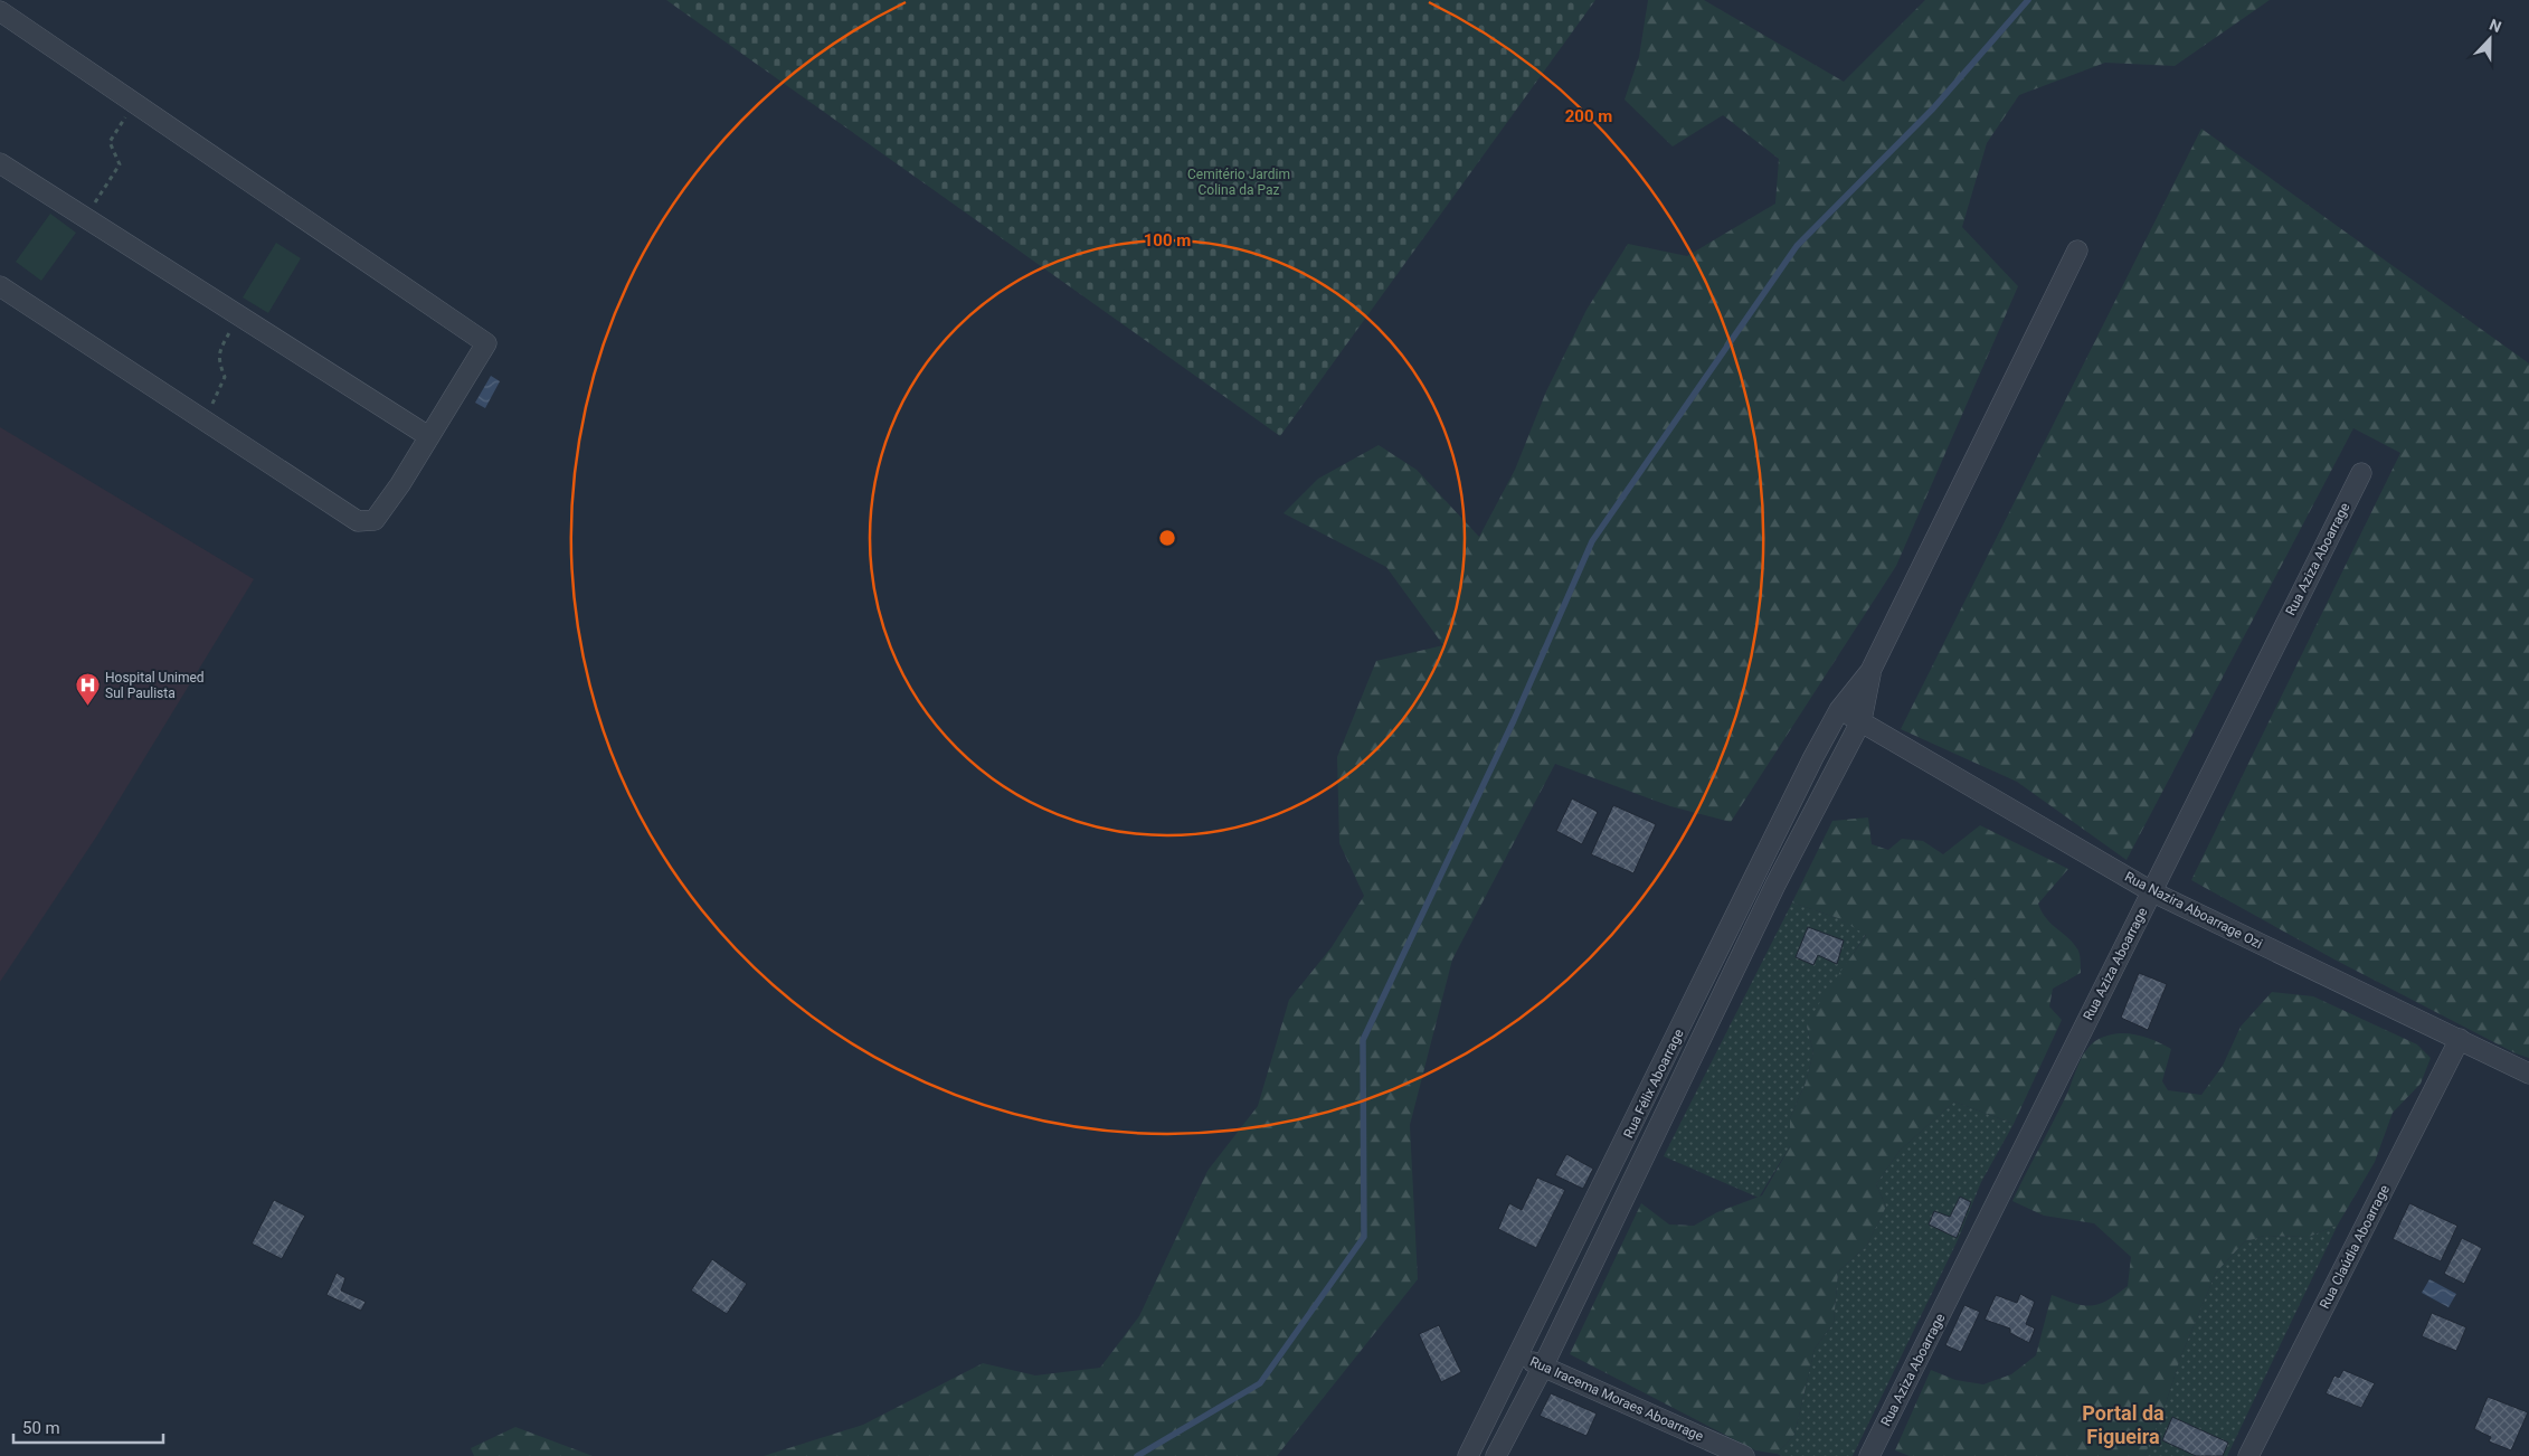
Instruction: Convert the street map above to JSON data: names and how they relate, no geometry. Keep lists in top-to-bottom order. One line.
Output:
{"streets":{"street":["Rua Aziza Aboarrage","Rua Nazira Aboarrage Ozi","Rua Félix Aboarrage","Rua Claúdia Aboarrage","Rua Iracema Moraes Aboarrage"]},"crossings":[["Rua Aziza Aboarrage","Rua Nazira Aboarrage Ozi"],["Rua Nazira Aboarrage Ozi","Rua Félix Aboarrage"],["Rua Nazira Aboarrage Ozi","Rua Claúdia Aboarrage"],["Rua Félix Aboarrage","Rua Iracema Moraes Aboarrage"]],"districts":["Portal da Figueira"],"parks":["Cemitério Jardim Colina da Paz"],"places":{"hospital":["Hospital Unimed Sul Paulista"]},"scale_bar":"50 m","north":"top","rings":["200 m","100 m"]}
